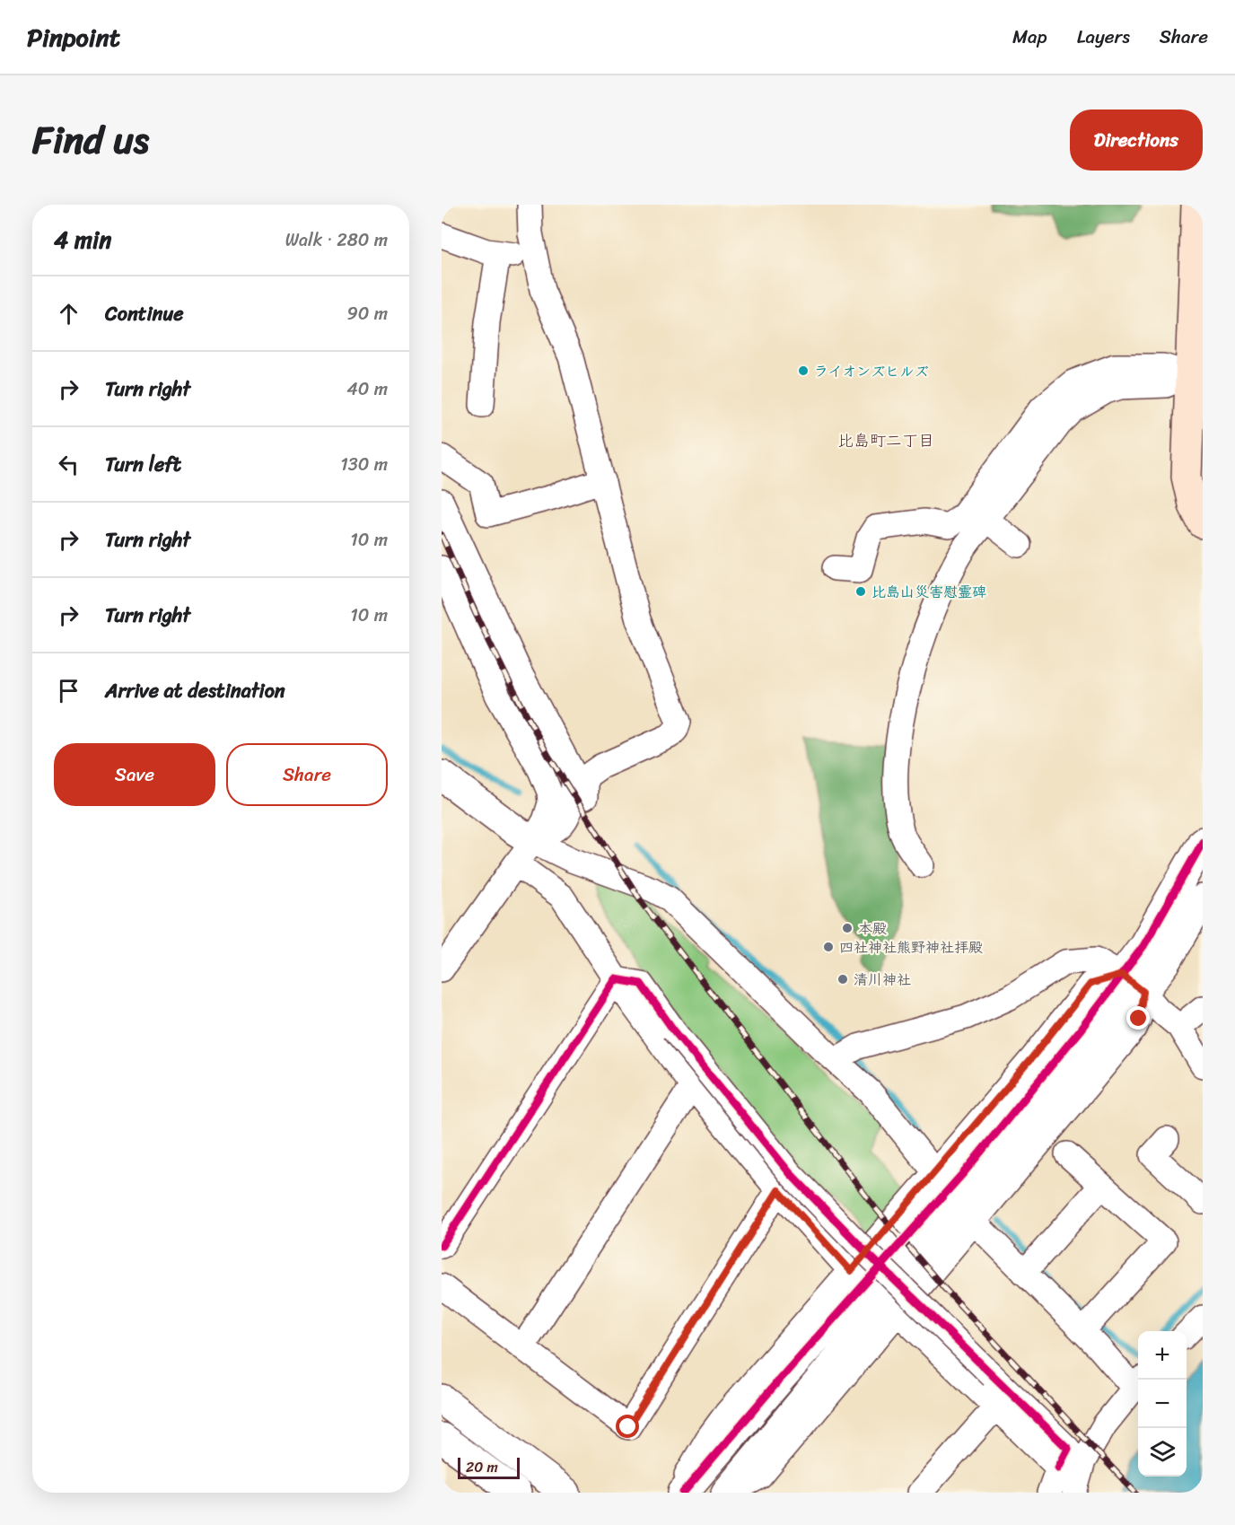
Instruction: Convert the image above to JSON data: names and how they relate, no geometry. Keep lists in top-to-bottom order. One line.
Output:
{"districts":["比島町二丁目"],"places":["ライオンズヒルズ","比島山災害慰霊碑","本殿","四社神社熊野神社拝殿","清川神社"],"scale_bar":"20 m","page":{"header":"Pinpoint","nav":["Map","Layers","Share"],"title":"Find us","buttons":["Directions",["Save","Share"]],"heading":["4 min","Walk · 280 m"],"list":[["Continue","90 m"],["Turn right","40 m"],["Turn left","130 m"],["Turn right","10 m"],["Turn right","10 m"],"Arrive at destination"],"map_buttons":["+","−"],"scale":"20 m"}}
